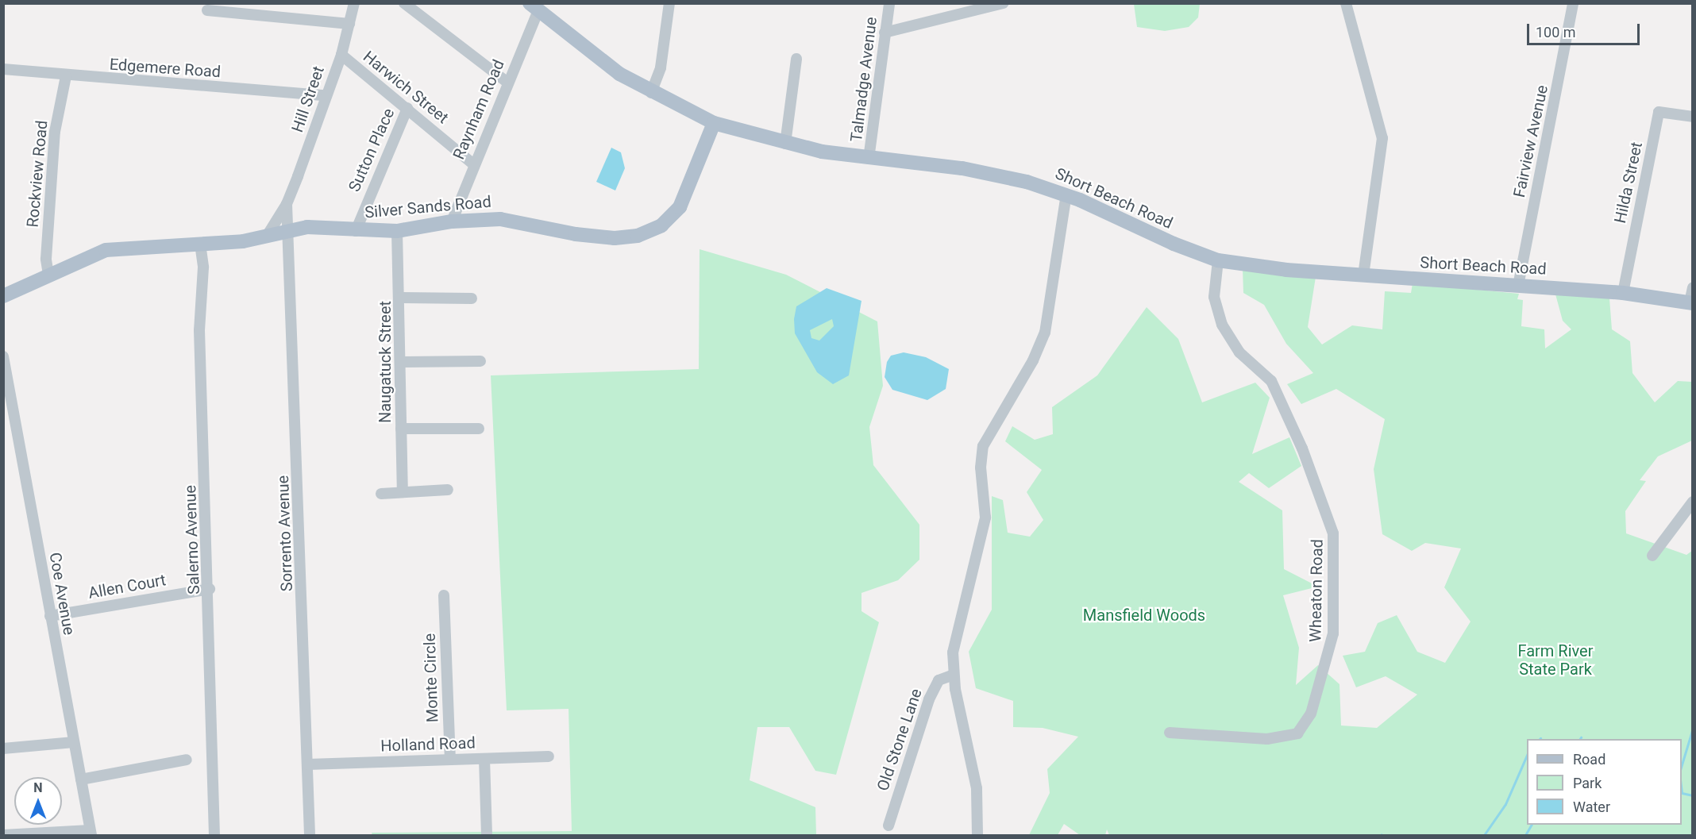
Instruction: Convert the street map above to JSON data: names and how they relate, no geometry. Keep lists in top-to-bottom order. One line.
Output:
{"streets":{"main road":["Short Beach Road","Silver Sands Road"],"street":["Edgemere Road","Talmadge Avenue","Harwich Street","Hill Street","Raynham Road","Fairview Avenue","Sutton Place","Rockview Road","Hilda Street","Naugatuck Street","Sorrento Avenue","Salerno Avenue","Allen Court","Wheaton Road","Coe Avenue","Monte Circle","Old Stone Lane","Holland Road"]},"crossings":[["Edgemere Road","Hill Street"],["Edgemere Road","Rockview Road"],["Talmadge Avenue","Short Beach Road"],["Harwich Street","Hill Street"],["Harwich Street","Raynham Road"],["Harwich Street","Sutton Place"],["Hill Street","Silver Sands Road"],["Hill Street","Sorrento Avenue"],["Raynham Road","Short Beach Road"],["Raynham Road","Silver Sands Road"],["Fairview Avenue","Short Beach Road"],["Sutton Place","Silver Sands Road"],["Rockview Road","Silver Sands Road"],["Hilda Street","Short Beach Road"],["Short Beach Road","Silver Sands Road"],["Short Beach Road","Wheaton Road"],["Silver Sands Road","Naugatuck Street"],["Silver Sands Road","Sorrento Avenue"],["Silver Sands Road","Salerno Avenue"],["Sorrento Avenue","Holland Road"],["Salerno Avenue","Allen Court"],["Allen Court","Coe Avenue"],["Monte Circle","Holland Road"]],"parks":["Mansfield Woods","Farm River State Park"],"legend":["Road","Park","Water"],"scale_bar":"100 m","north":"top"}
